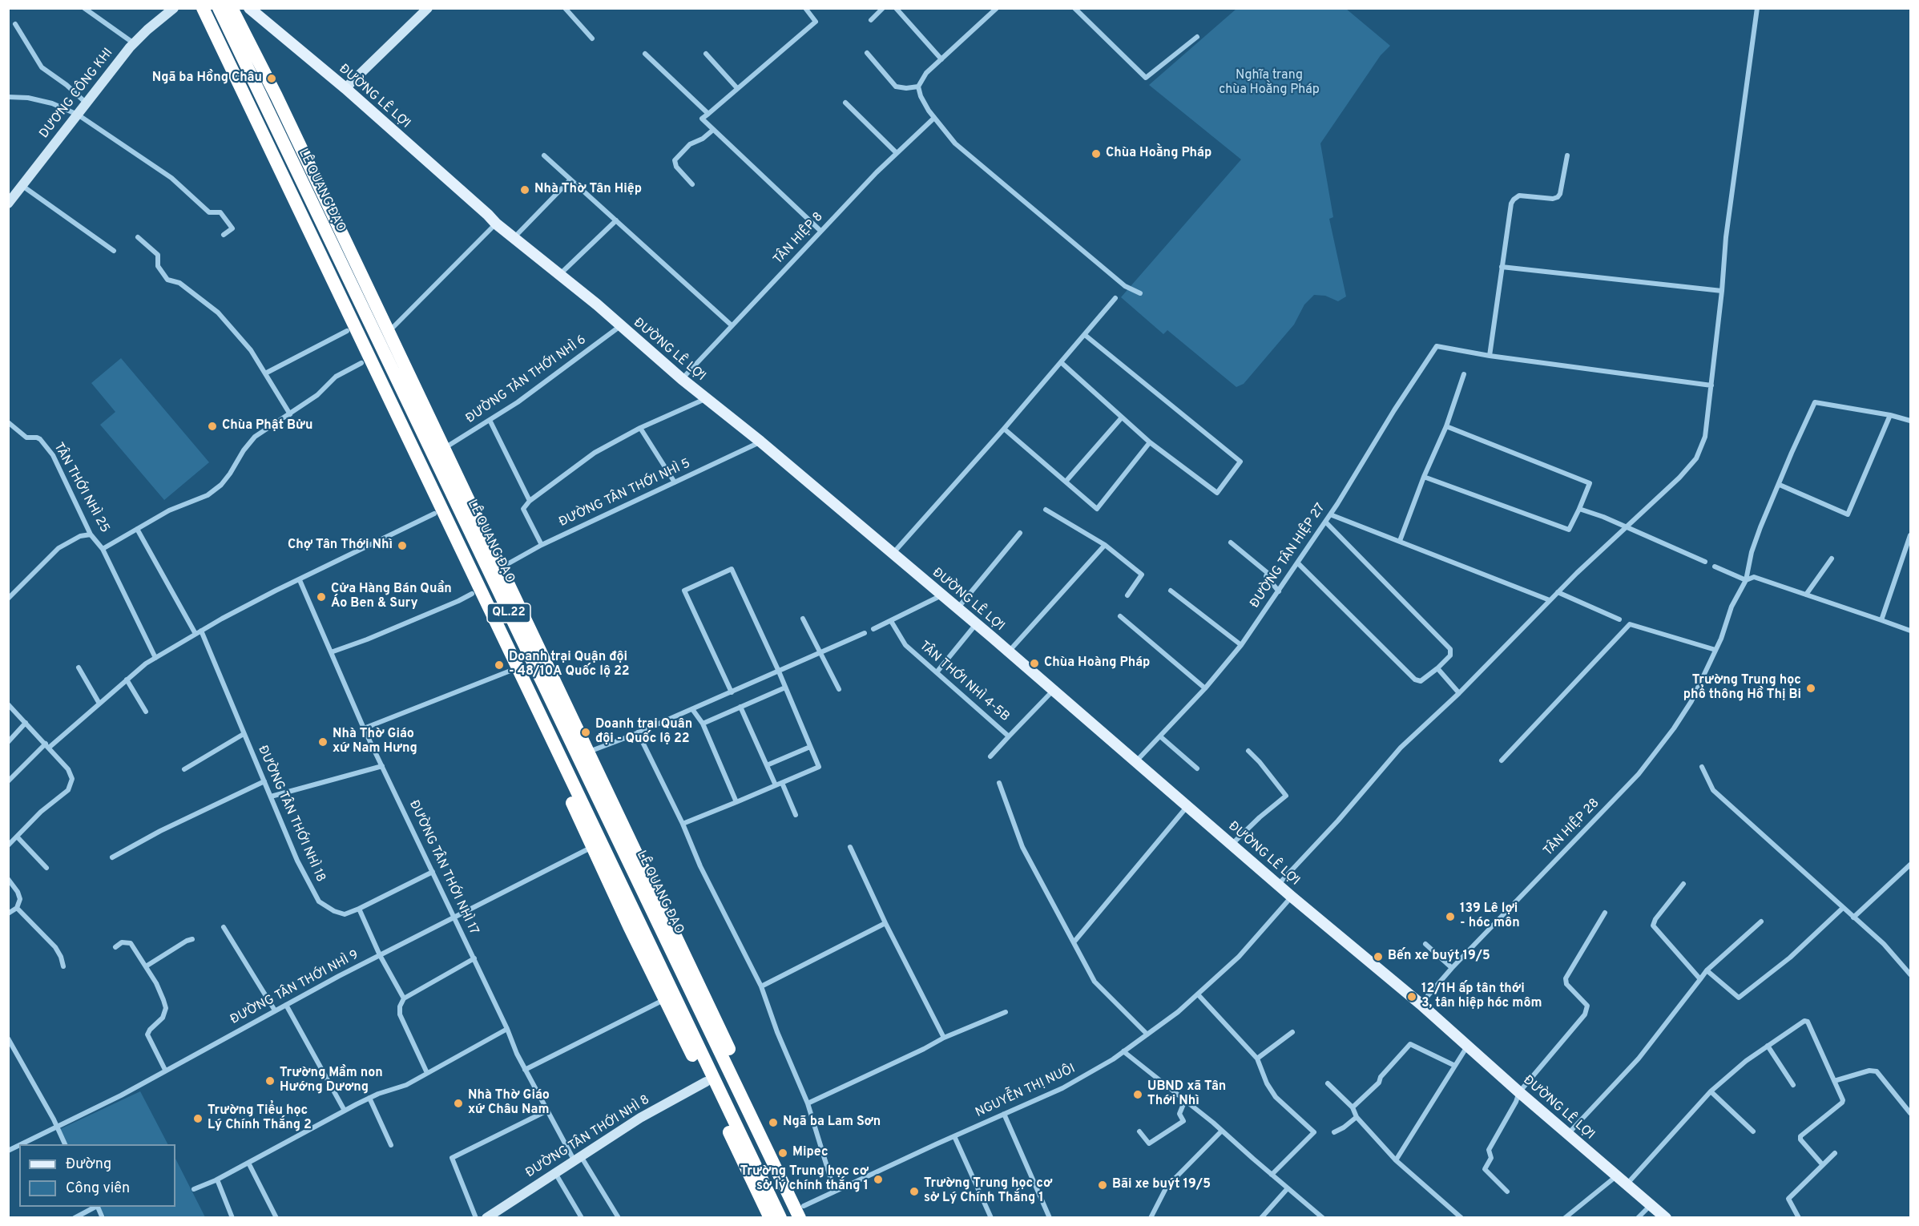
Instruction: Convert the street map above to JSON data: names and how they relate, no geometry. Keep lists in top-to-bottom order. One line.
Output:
{"streets":{"highway":["LÊ QUANG ĐẠO","QL.22"],"main road":["ĐƯỜNG LÊ LỢI"],"street":["DƯƠNG CÔNG KHI","TÂN HIỆP 8","ĐƯỜNG TẢN THỚI NHÌ 6","TÂN THỚI NHÌ 25","ĐƯỜNG TÂN THỚI NHÌ 5","ĐƯỜNG TÂN HIỆP 27","TÂN THỚI NHÌ 4-5B","ĐƯỜNG TÂN THỚI NHÌ 18","TÂN HIỆP 28","ĐƯỜNG TÂN THỚI NHÌ 17","ĐƯỜNG TÂN THỚI NHÌ 9","NGUYỄN THỊ NUÔI","ĐƯỜNG TÂN THỚI NHÌ 8"]},"crossings":[["ĐƯỜNG LÊ LỢI","TÂN HIỆP 8"],["ĐƯỜNG LÊ LỢI","ĐƯỜNG TẢN THỚI NHÌ 6"],["ĐƯỜNG LÊ LỢI","ĐƯỜNG TÂN THỚI NHÌ 5"],["ĐƯỜNG LÊ LỢI","ĐƯỜNG TÂN HIỆP 27"],["ĐƯỜNG LÊ LỢI","TÂN HIỆP 28"],["ĐƯỜNG LÊ LỢI","NGUYỄN THỊ NUÔI"],["LÊ QUANG ĐẠO","ĐƯỜNG TẢN THỚI NHÌ 6"],["LÊ QUANG ĐẠO","ĐƯỜNG TÂN THỚI NHÌ 5"],["LÊ QUANG ĐẠO","NGUYỄN THỊ NUÔI"],["TÂN THỚI NHÌ 25","QL.22"],["TÂN THỚI NHÌ 25","ĐƯỜNG TÂN THỚI NHÌ 18"],["QL.22","ĐƯỜNG TÂN THỚI NHÌ 9"],["QL.22","ĐƯỜNG TÂN THỚI NHÌ 8"],["ĐƯỜNG TÂN THỚI NHÌ 18","ĐƯỜNG TÂN THỚI NHÌ 17"],["ĐƯỜNG TÂN THỚI NHÌ 17","ĐƯỜNG TÂN THỚI NHÌ 9"],["ĐƯỜNG TÂN THỚI NHÌ 17","ĐƯỜNG TÂN THỚI NHÌ 8"]],"parks":["Nghĩa trang chùa Hoằng Pháp"],"places":["Ngã ba Hồng Châu","Chùa Hoằng Pháp","Nhà Thờ Tân Hiệp","Chùa Phật Bửu","Chợ Tân Thới Nhì","Cửa Hàng Bán Quần Áo Ben & Sury","Chùa Hoàng Pháp","Doanh trại Quận đội - 48/10A Quốc lộ 22","Trường Trung học phổ thông Hồ Thị Bi","Doanh trại Quân đội - Quốc lộ 22","Nhà Thờ Giáo xứ Nam Hưng","139 Lê lợi - hóc môn","Bến xe buýt 19/5","12/1H ấp tân thới 3, tân hiệp hóc môm","Trường Mầm non Hướng Dương","UBND xã Tân Thới Nhì","Nhà Thờ Giáo xứ Châu Nam","Trường Tiểu học Lý Chính Thắng 2","Ngã ba Lam Sơn","Mipec","Trường Trung học cơ sở lý chính thắng 1","Bãi xe buýt 19/5","Trường Trung học cơ sở Lý Chính Thắng 1"],"legend":["Đường","Công viên"]}
